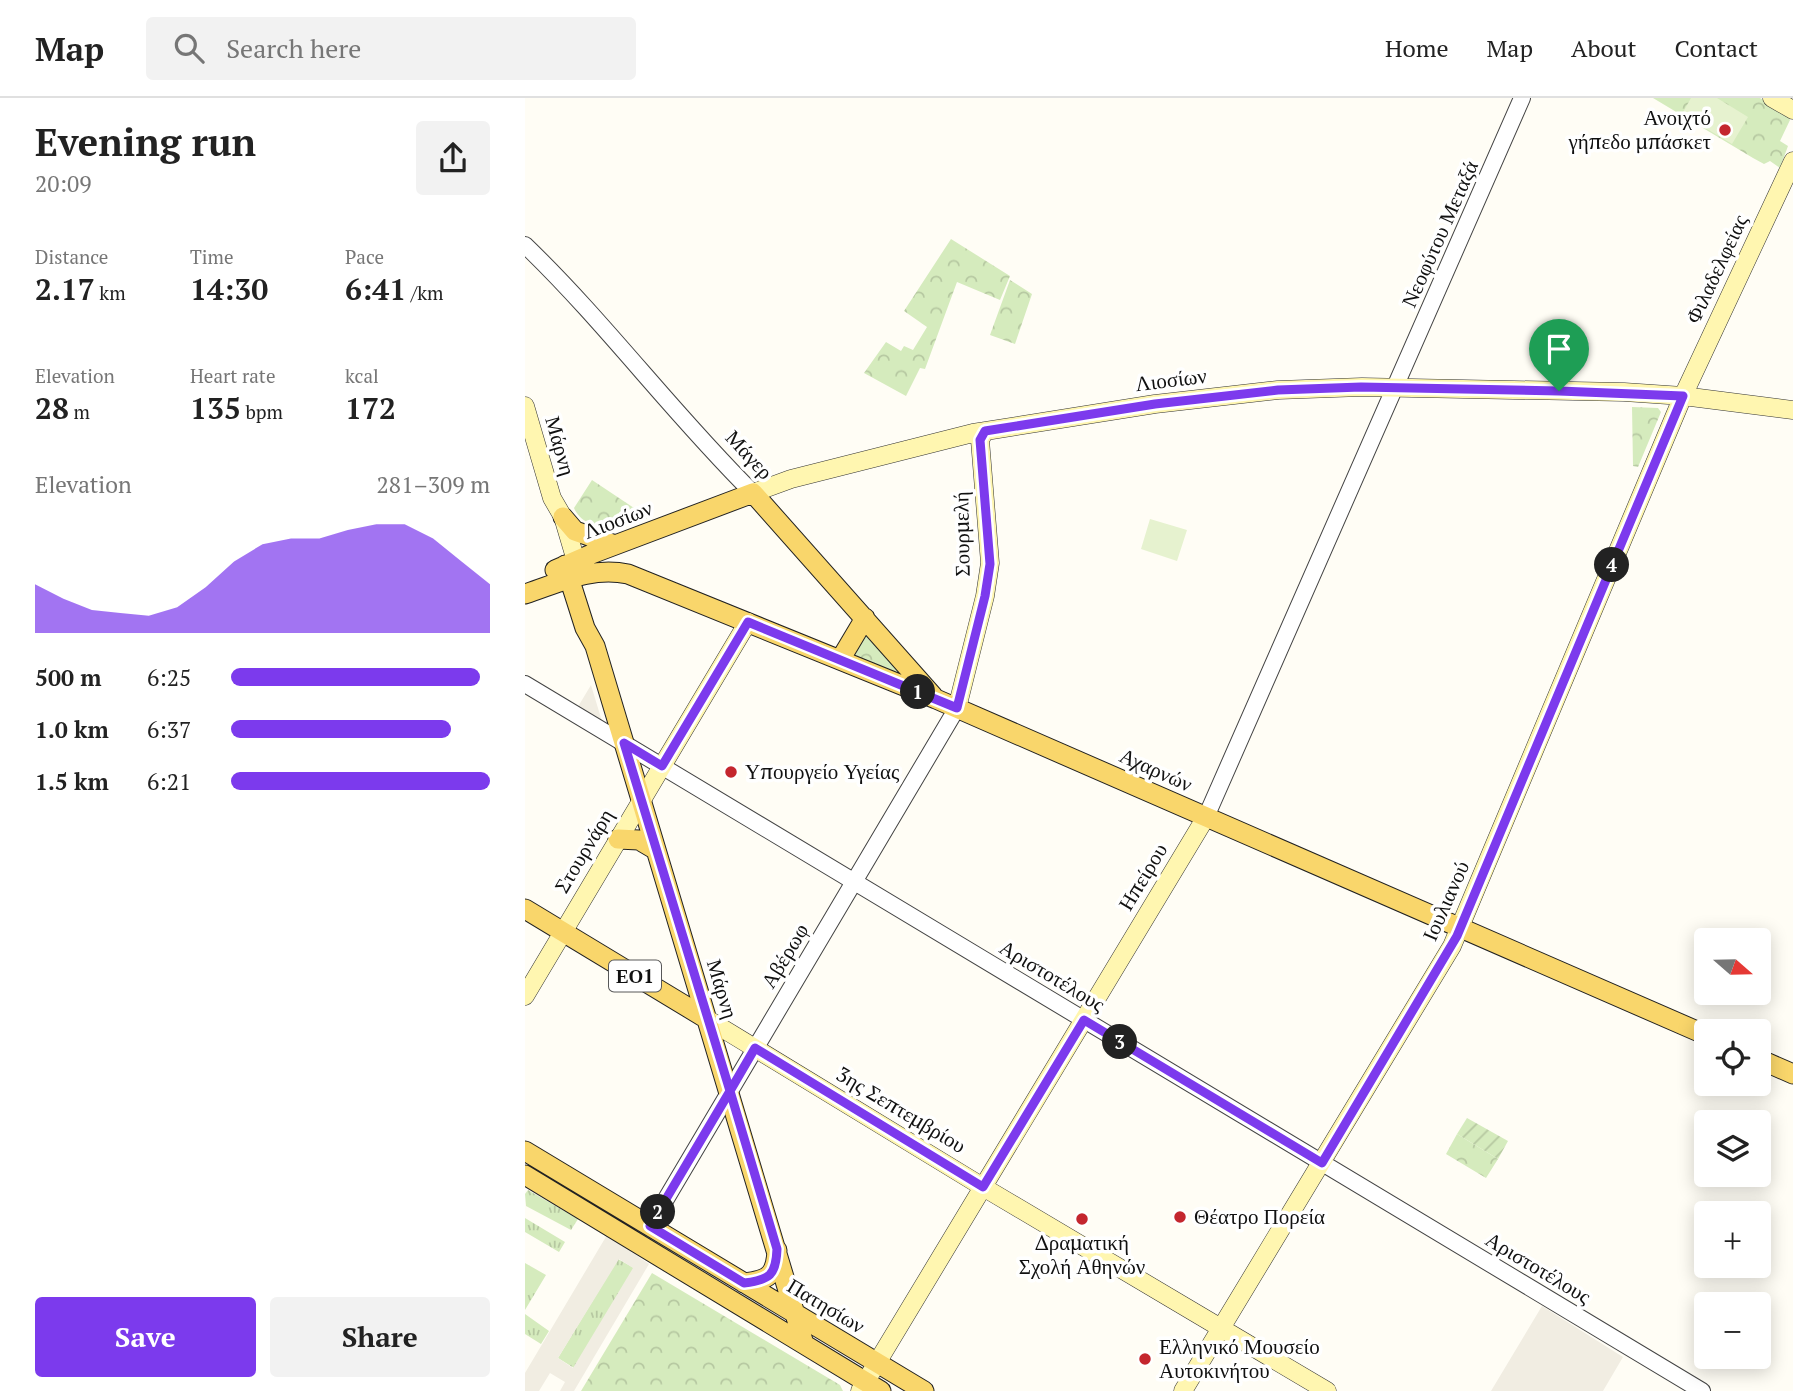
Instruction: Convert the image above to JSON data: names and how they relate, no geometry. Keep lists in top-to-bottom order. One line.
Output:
{"streets":{"main road":["Φιλαδελφείας","Λιοσίων","Μάρνη","Μάγερ","Σουρμελή","Αχαρνών","Στουρνάρη","Ηπείρου","Ιουλιανού","ΕΟ1","3ης Σεπτεμβρίου","Πατησίων"],"street":["Νεοφύτου Μεταξά","Αβέρωφ","Αριστοτέλους"]},"crossings":[["Νεοφύτου Μεταξά","Λιοσίων"],["Νεοφύτου Μεταξά","Ηπείρου"],["Φιλαδελφείας","Λιοσίων"],["Φιλαδελφείας","Ιουλιανού"],["Λιοσίων","Μάρνη"],["Λιοσίων","Μάγερ"],["Λιοσίων","Σουρμελή"],["Λιοσίων","Αχαρνών"],["Λιοσίων","Ηπείρου"],["Λιοσίων","Ιουλιανού"],["Μάρνη","Αχαρνών"],["Μάρνη","Στουρνάρη"],["Μάρνη","Αβέρωφ"],["Μάρνη","Αριστοτέλους"],["Μάρνη","3ης Σεπτεμβρίου"],["Μάρνη","Πατησίων"],["Μάγερ","Αχαρνών"],["Σουρμελή","Αχαρνών"],["Σουρμελή","Αβέρωφ"],["Αχαρνών","Στουρνάρη"],["Αχαρνών","Ηπείρου"],["Αχαρνών","Ιουλιανού"],["Αχαρνών","Αβέρωφ"],["Στουρνάρη","Αριστοτέλους"],["Στουρνάρη","3ης Σεπτεμβρίου"],["Ηπείρου","Αριστοτέλους"],["Ηπείρου","3ης Σεπτεμβρίου"],["Ηπείρου","Πατησίων"],["Ιουλιανού","Αριστοτέλους"],["Ιουλιανού","3ης Σεπτεμβρίου"],["Αβέρωφ","Αριστοτέλους"],["Αβέρωφ","3ης Σεπτεμβρίου"],["Αβέρωφ","Πατησίων"]],"places":["Ανοιχτό γήπεδο μπάσκετ","Υπουργείο Υγείας","Θέατρο Πορεία","Δραματική Σχολή Αθηνών","Ελληνικό Μουσείο Αυτοκινήτου"],"north":"right","page":{"header":"Map","search":"Search here","nav":["Home","Map","About","Contact"],"heading":["Evening run","20:09"],"stats":[["Distance","2.17 km"],["Time","14:30"],["Pace","6:41 /km"],["Elevation","28 m"],["Heart rate","135 bpm"],["kcal","172"]],"chart":["Elevation","281–309 m"],"pins":["4","1","3","2"],"list":[{"name":"500 m","note":"6:25"},{"name":"1.0 km","note":"6:37"},{"name":"1.5 km","note":"6:21"}],"map_buttons":["+","−"],"buttons":["Save","Share"]}}
